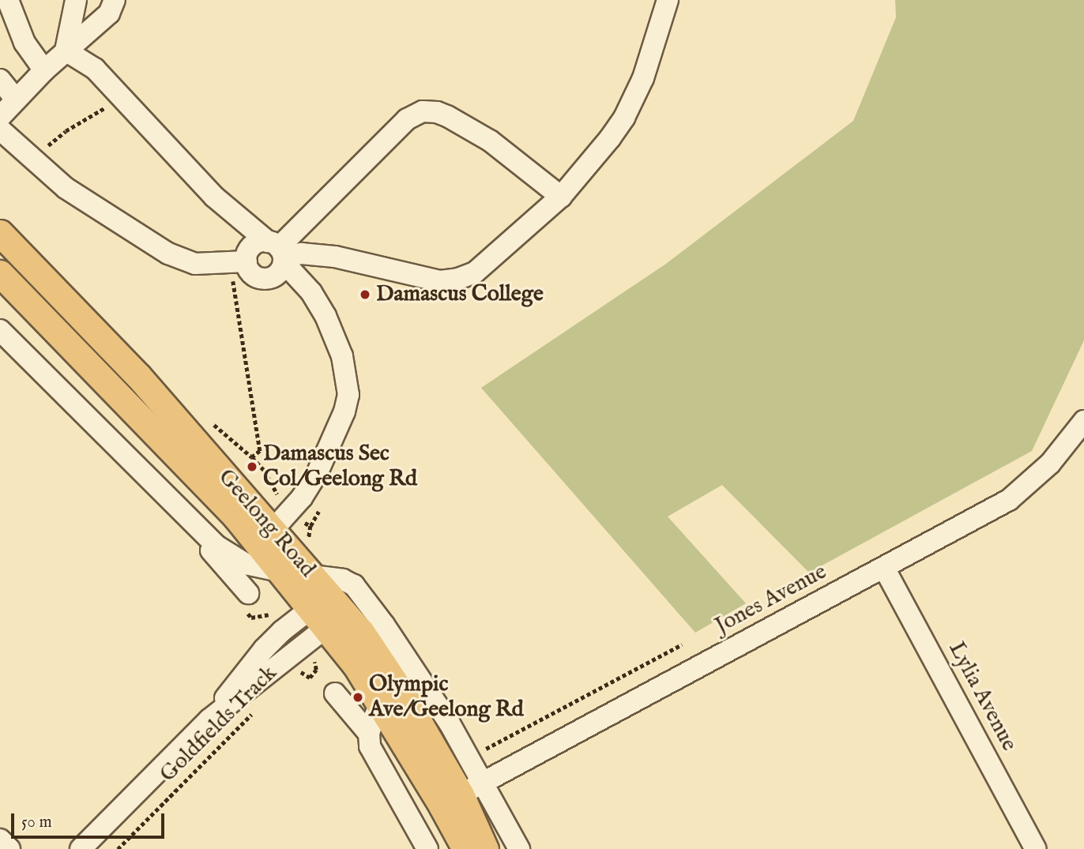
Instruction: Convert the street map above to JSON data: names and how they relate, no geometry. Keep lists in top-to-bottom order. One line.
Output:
{"streets":{"main road":["Geelong Road"],"street":["Jones Avenue","Lylia Avenue"],"path":["Goldfields Track"]},"crossings":[["Geelong Road","Jones Avenue"],["Jones Avenue","Lylia Avenue"]],"places":["Damascus College","Damascus Sec Col/Geelong Rd","Olympic Ave/Geelong Rd"],"scale_bar":"50 m"}
